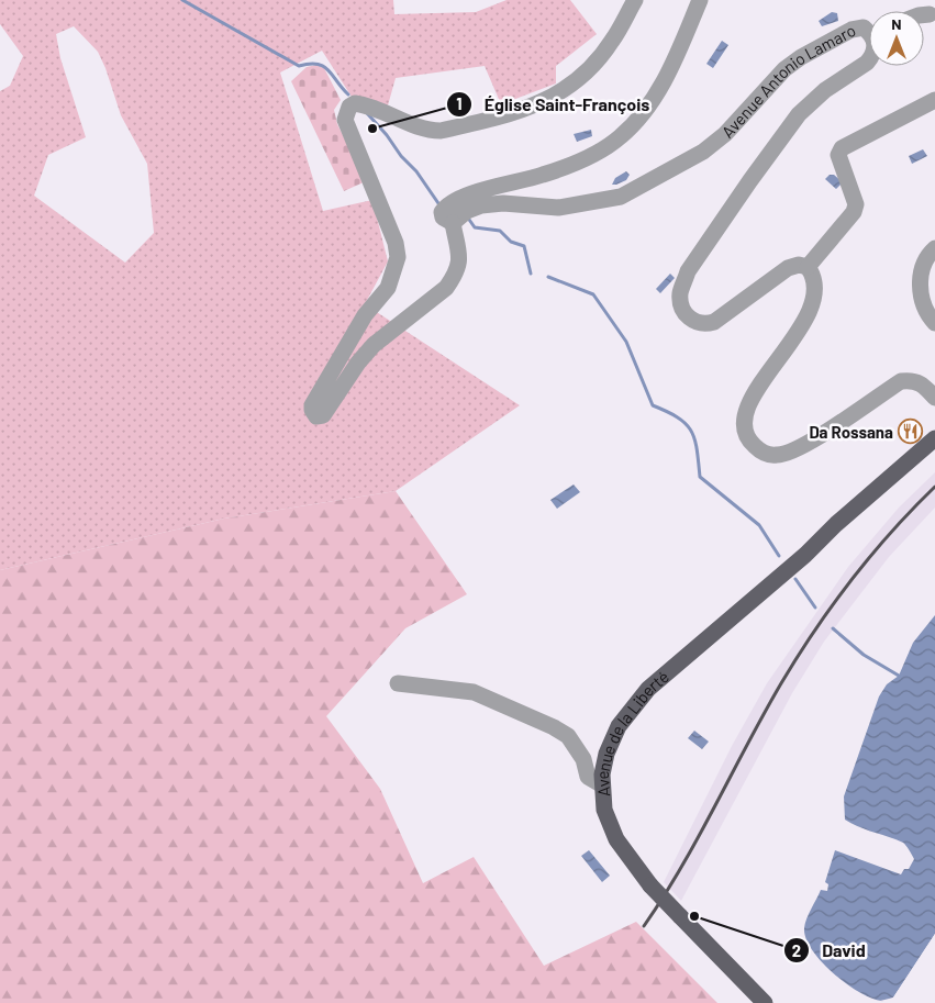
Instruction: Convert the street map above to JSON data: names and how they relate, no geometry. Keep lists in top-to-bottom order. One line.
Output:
{"streets":{"main road":["Avenue de la Liberté"],"street":["Avenue Antonio Lamaro"]},"places":{"other":["Église Saint-François","David"],"restaurant":["Da Rossana"]},"north":"top"}
